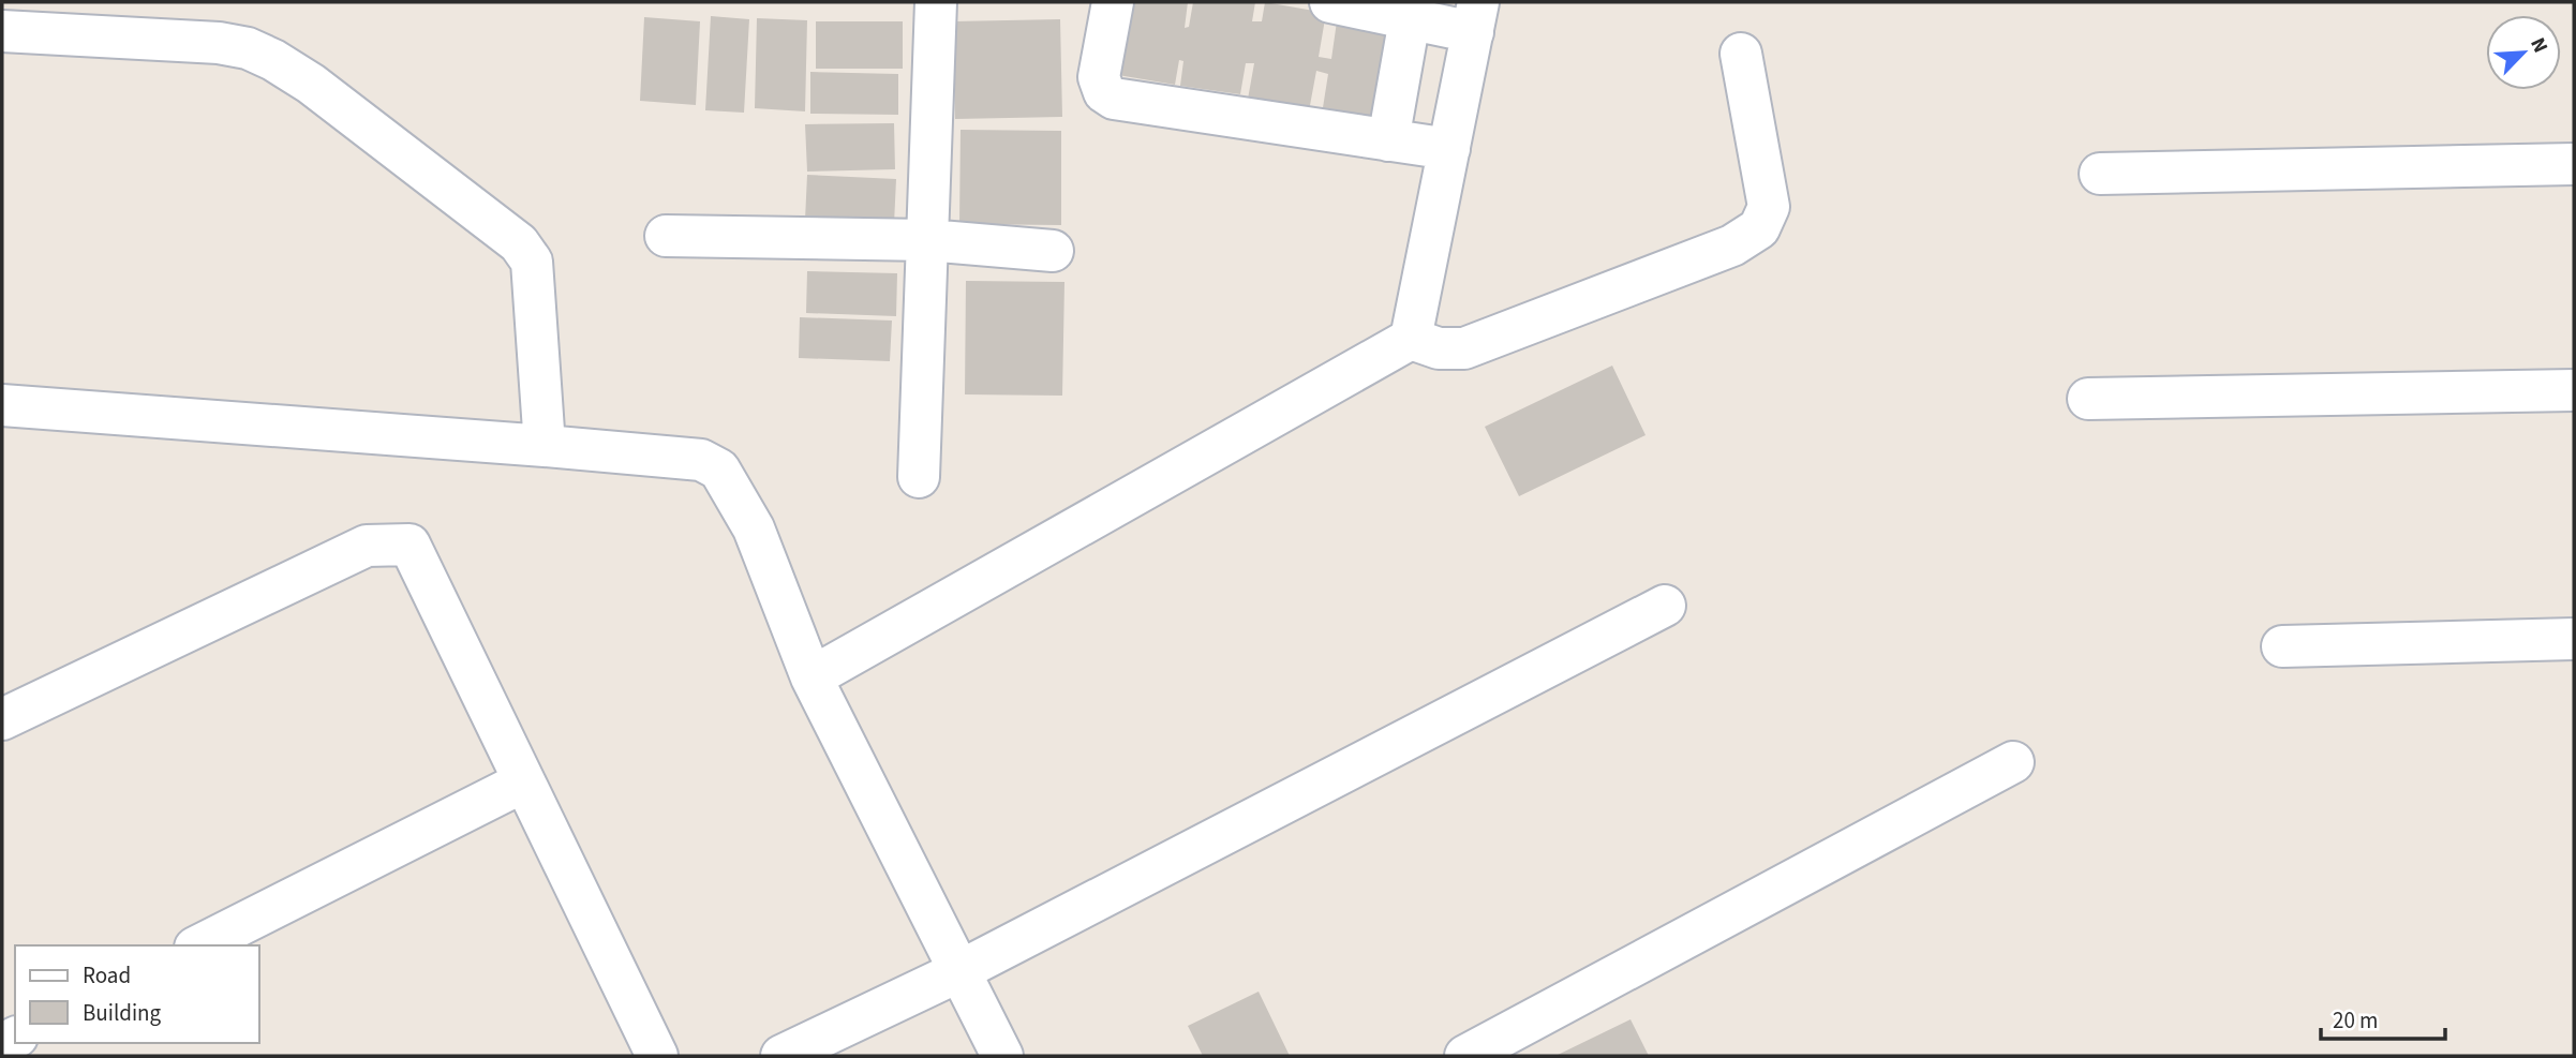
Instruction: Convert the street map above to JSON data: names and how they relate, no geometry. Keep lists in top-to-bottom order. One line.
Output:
{"legend":["Road","Building"],"scale_bar":"20 m","north":"top right"}
